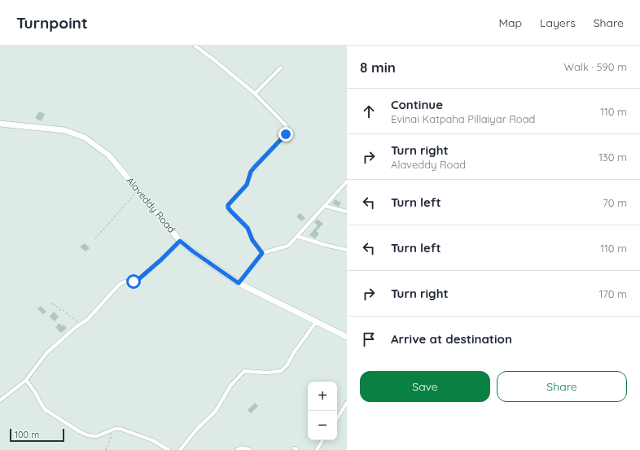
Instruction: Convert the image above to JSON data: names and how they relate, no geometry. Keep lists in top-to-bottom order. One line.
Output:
{"streets":{"street":["Alaveddy Road"]},"scale_bar":"100 m","page":{"header":"Turnpoint","nav":["Map","Layers","Share"],"heading":["8 min","Walk · 590 m"],"list":[["Continue","Evinai Katpaha Pillaiyar Road","110 m"],["Turn right","Alaveddy Road","130 m"],["Turn left","70 m"],["Turn left","110 m"],["Turn right","170 m"],"Arrive at destination"],"buttons":["Save","Share"],"map_buttons":["+","−"],"scale":"100 m"}}
